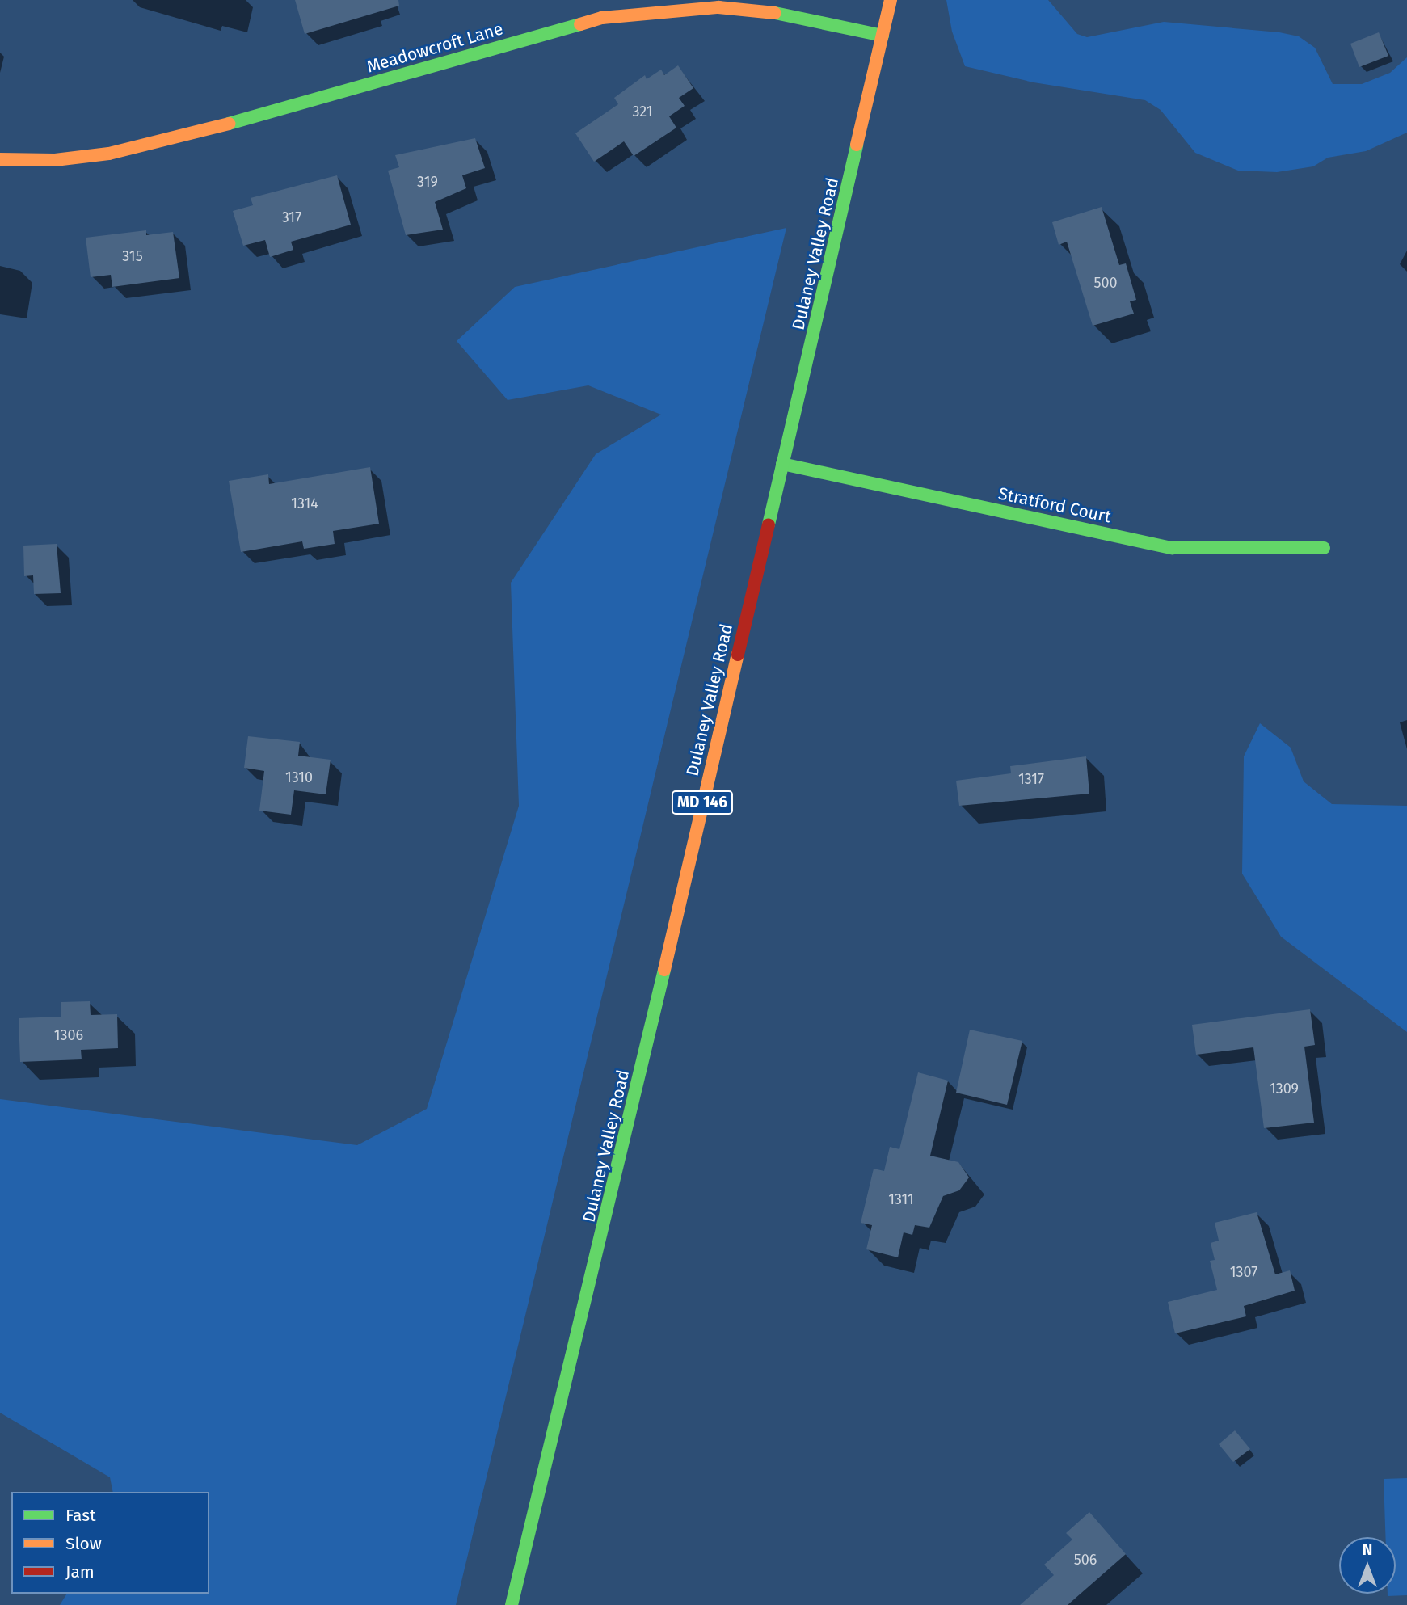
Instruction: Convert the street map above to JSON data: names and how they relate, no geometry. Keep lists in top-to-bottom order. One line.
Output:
{"streets":{"main road":["Meadowcroft Lane","Dulaney Valley Road","Stratford Court","MD 146"]},"crossings":[["Meadowcroft Lane","Dulaney Valley Road"],["Dulaney Valley Road","Stratford Court"]],"house_numbers":["321","319","317","315","500","1314","1310","1317","1306","1309","1311","1307","506"],"legend":["Fast","Slow","Jam"],"north":"top"}
